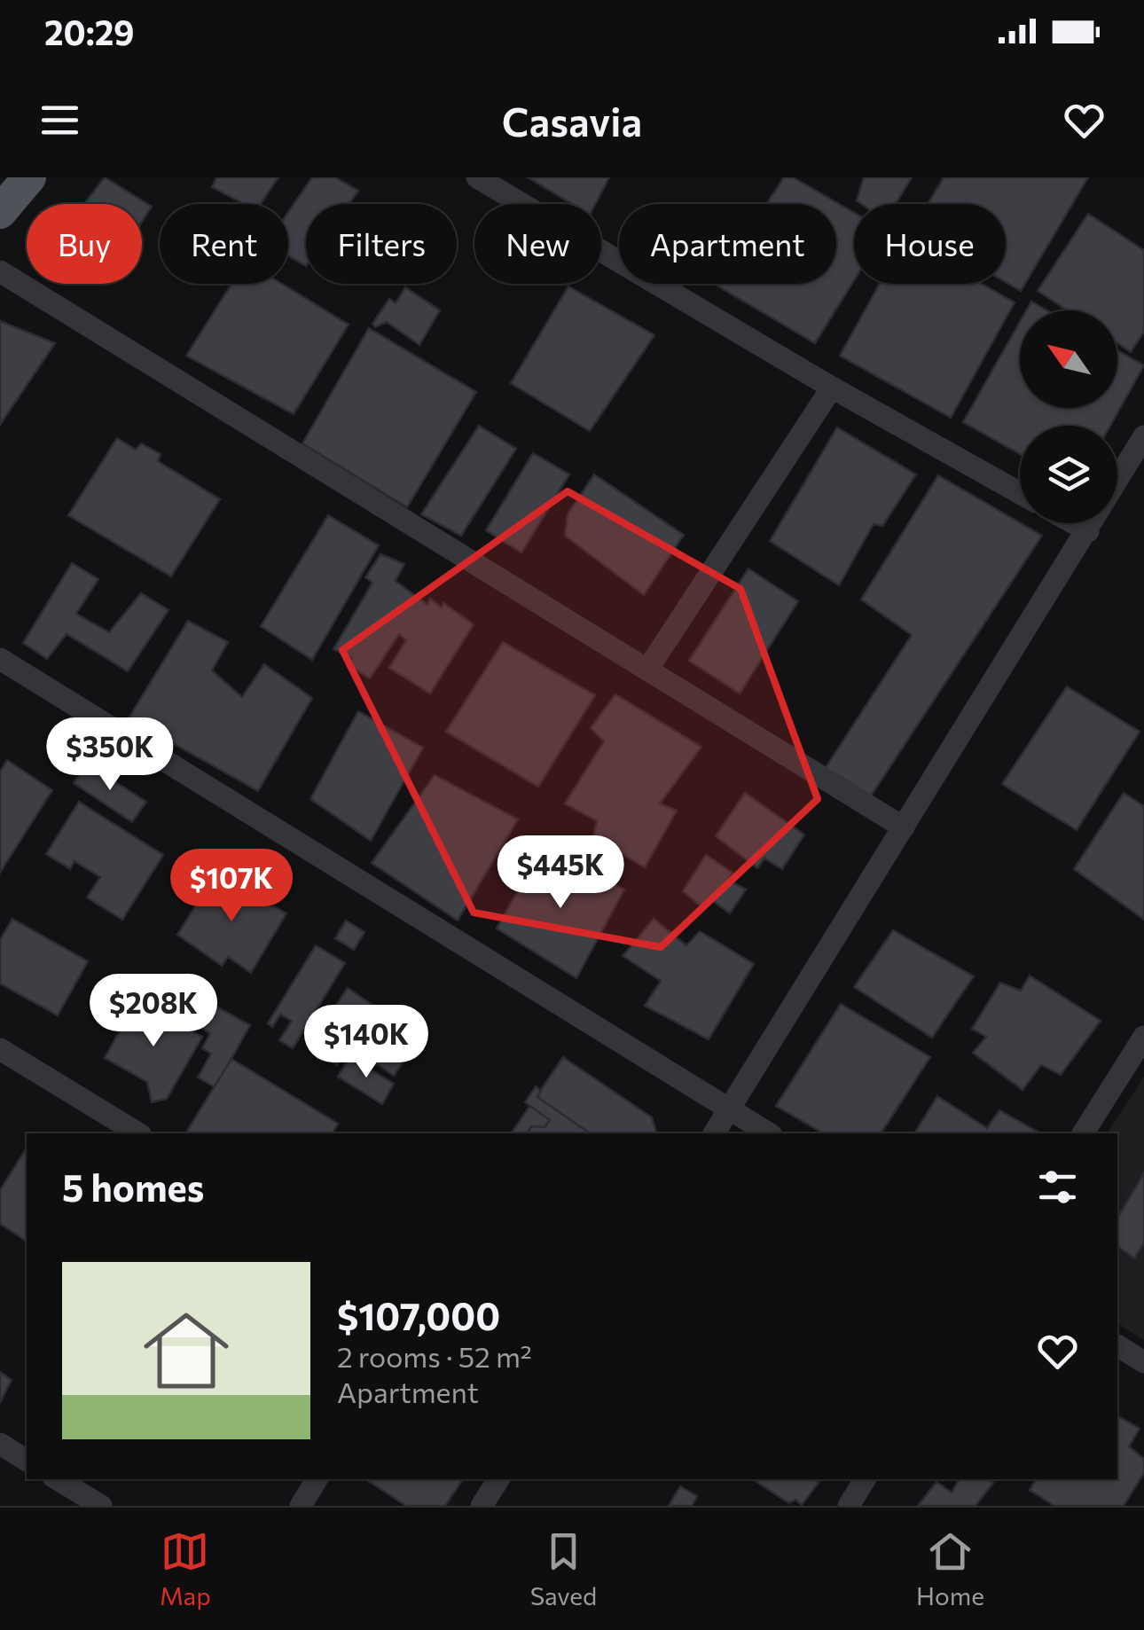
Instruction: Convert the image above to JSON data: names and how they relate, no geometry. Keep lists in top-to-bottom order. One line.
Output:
{"north":"top left","page":{"status":"20:29","header":"Casavia","chip":["Buy","Rent","Filters","New","Apartment","House"],"price":["$350K","$445K","$107K","$208K","$140K"],"heading":"5 homes","list":[{"name":"$107,000","note":"2 rooms · 52 m² · Apartment"}],"tabs":["Map","Saved","Home"]}}
